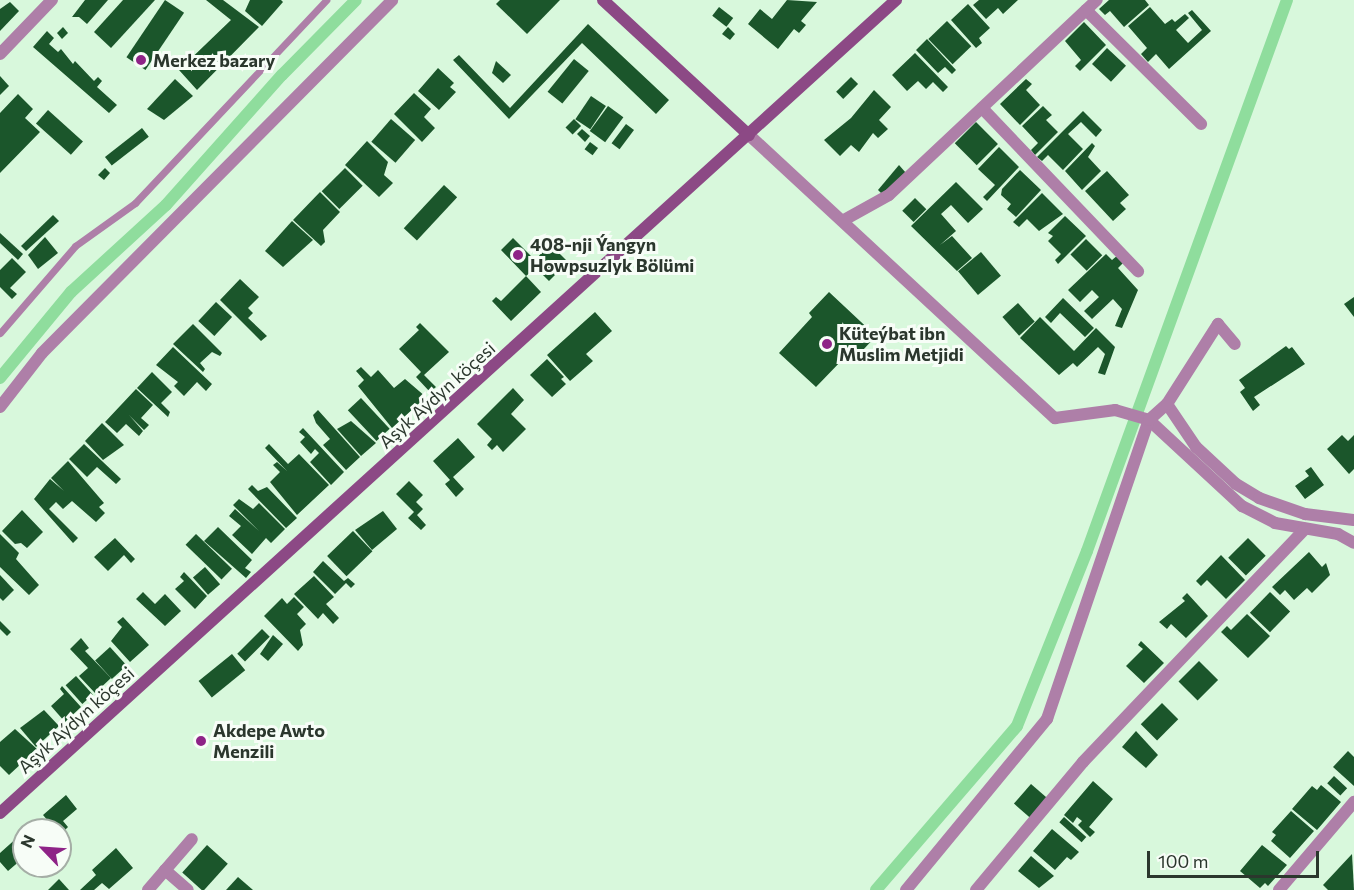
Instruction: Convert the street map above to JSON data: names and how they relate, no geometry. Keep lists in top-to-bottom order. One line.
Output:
{"streets":{"main road":["Aşyk Aýdyn köçesi"]},"places":["Merkez bazary","408-nji Ýangyn Howpsuzlyk Bölümi","Küteýbat ibn Muslim Metjidi","Akdepe Awto Menzili"],"scale_bar":"100 m","north":"top left"}
